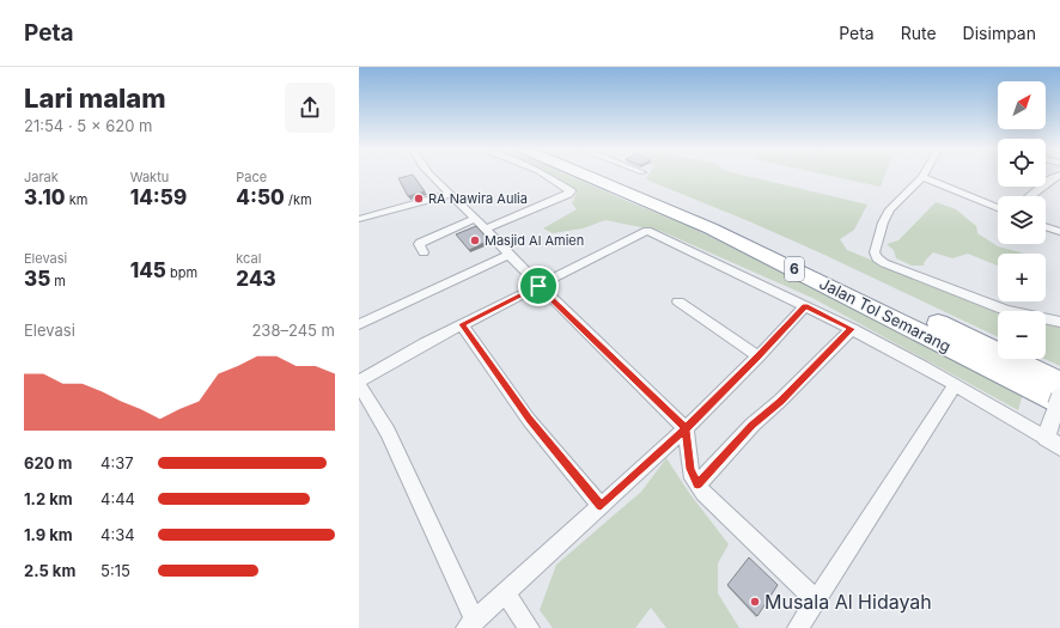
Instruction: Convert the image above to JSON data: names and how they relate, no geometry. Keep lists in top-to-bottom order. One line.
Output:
{"streets":{"highway":["6","Jalan Tol Semarang"]},"places":["RA Nawira Aulia","Masjid Al Amien","Musala Al Hidayah"],"north":"top right","page":{"header":"Peta","nav":["Peta","Rute","Disimpan"],"heading":["Lari malam","21:54 · 5 × 620 m"],"map_buttons":["+","−"],"stats":[["Jarak","3.10 km"],["Waktu","14:59"],["Pace","4:50 /km"],["Elevasi","35 m"],["145 bpm"],["kcal","243"]],"chart":["Elevasi","238–245 m"],"list":[{"name":"620 m","note":"4:37"},{"name":"1.2 km","note":"4:44"},{"name":"1.9 km","note":"4:34"},{"name":"2.5 km","note":"5:15"}]}}
